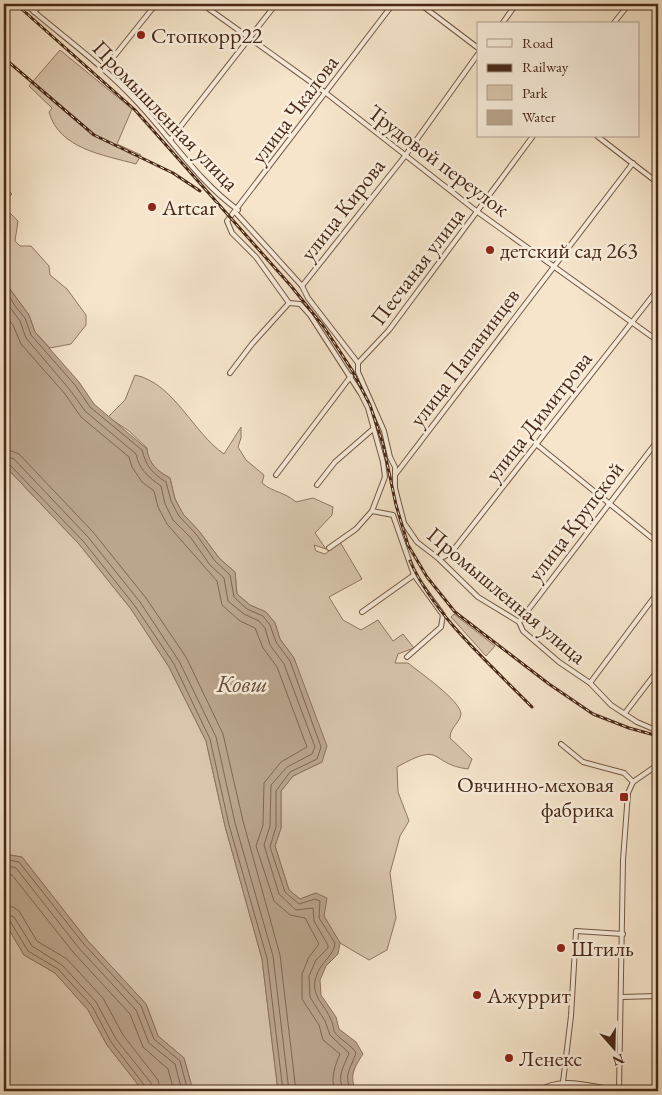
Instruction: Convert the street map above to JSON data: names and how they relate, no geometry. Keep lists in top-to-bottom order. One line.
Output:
{"streets":{"street":["улица Чкалова","Промышленная улица","Трудовой переулок","улица Кирова","Песчаная улица","улица Папанинцев","улица Димитрова","улица Крупской"]},"crossings":[["улица Чкалова","Промышленная улица"],["улица Чкалова","Трудовой переулок"],["Промышленная улица","улица Кирова"],["Промышленная улица","Песчаная улица"],["Промышленная улица","улица Папанинцев"],["Промышленная улица","улица Димитрова"],["Промышленная улица","улица Крупской"],["Трудовой переулок","улица Кирова"],["Трудовой переулок","Песчаная улица"],["Трудовой переулок","улица Папанинцев"],["Трудовой переулок","улица Димитрова"]],"water":["Ковш"],"places":{"other":["Стопкорр22","Artcar","детский сад 263","Штиль","Ажуррит","Ленекс"],"transit":["Овчинно-меховая фабрика"]},"legend":["Road","Railway","Park","Water"],"north":"bottom"}
